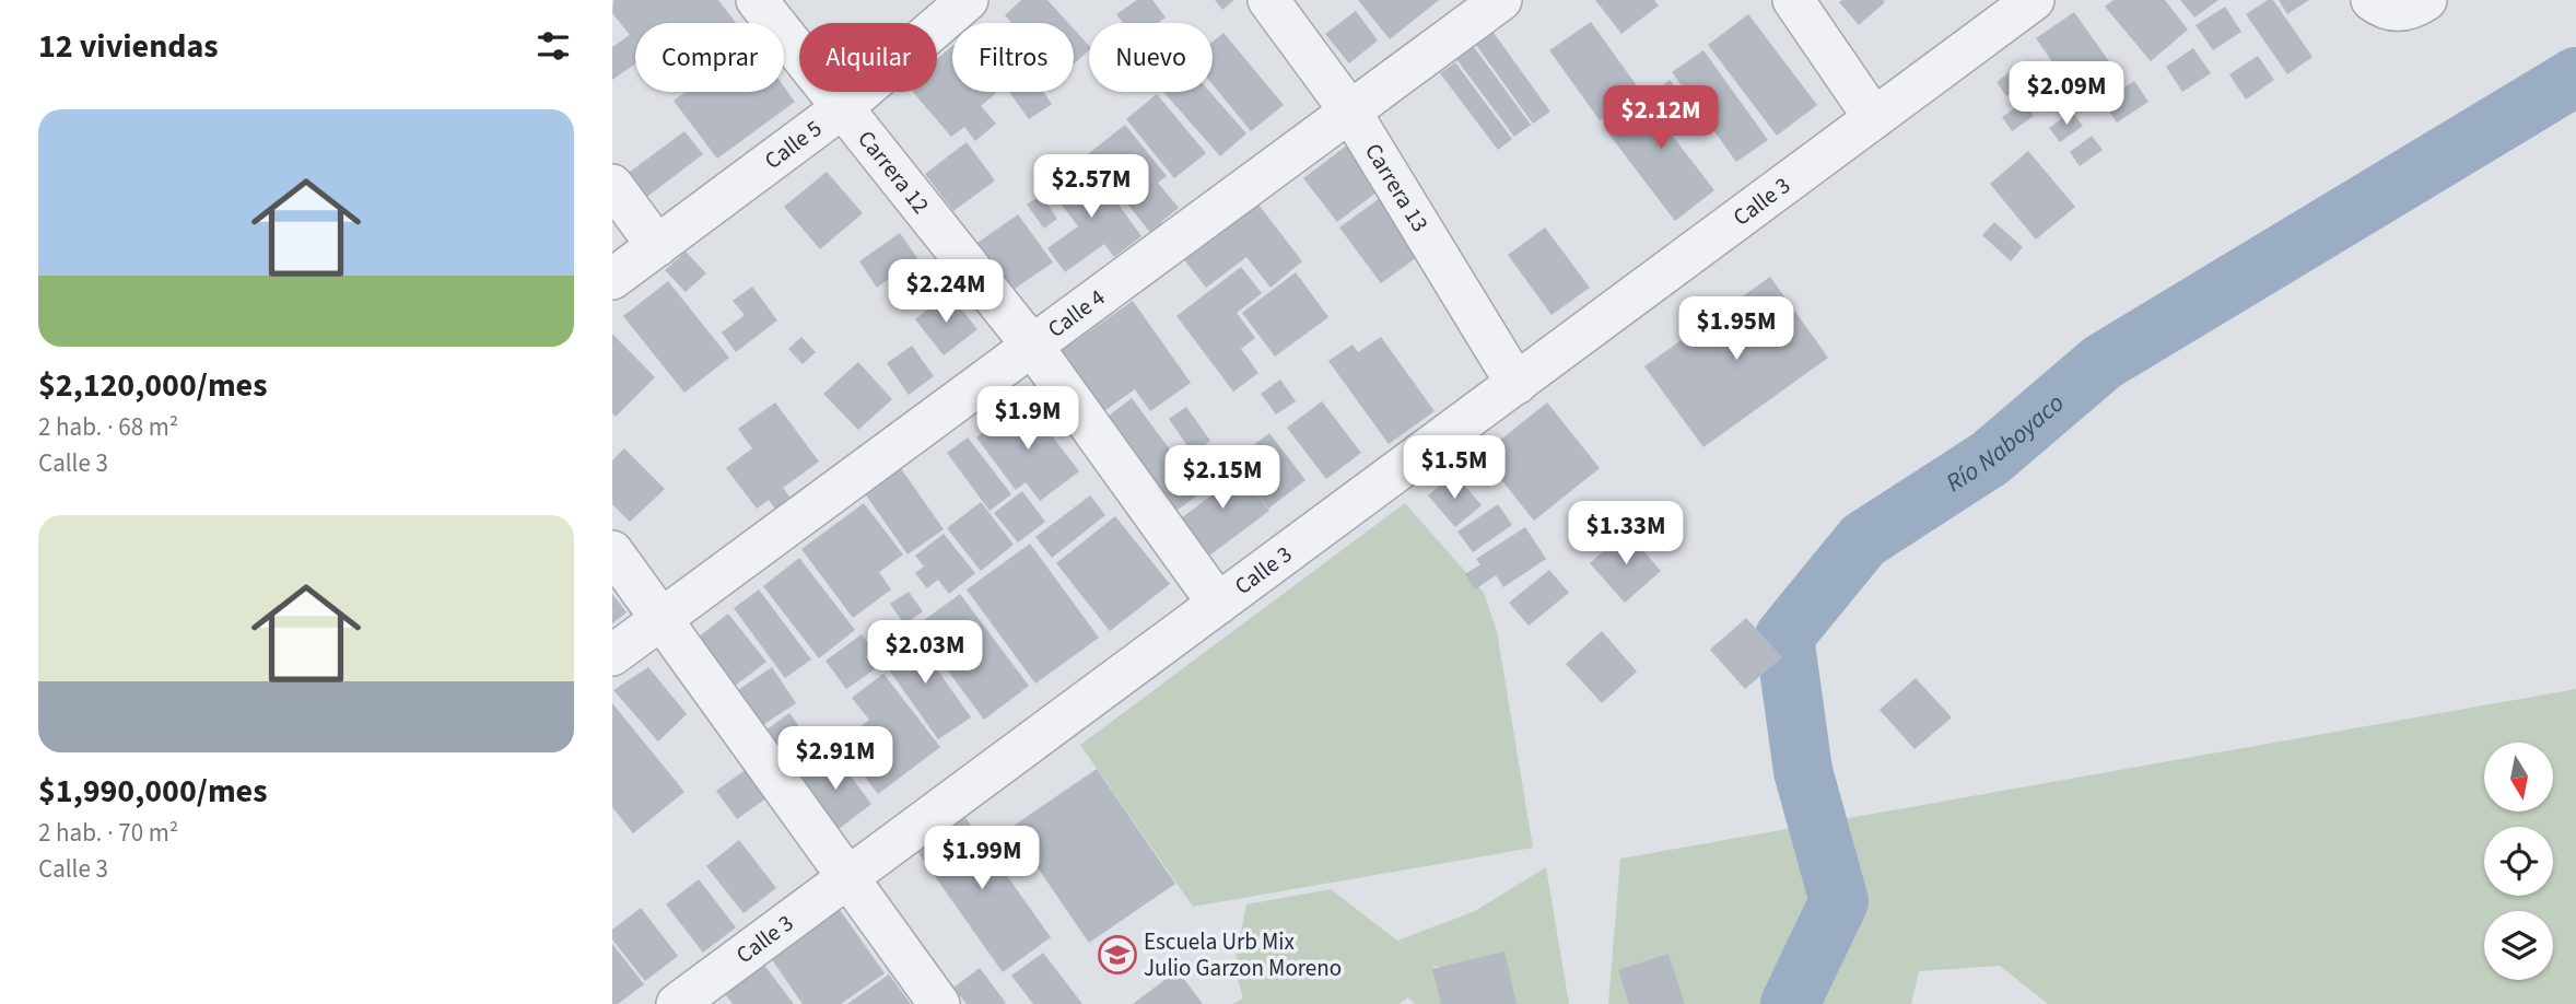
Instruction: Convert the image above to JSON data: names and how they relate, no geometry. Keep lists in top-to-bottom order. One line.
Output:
{"streets":{"street":["Calle 5","Carrera 12","Carrera 13","Calle 3","Calle 4"]},"crossings":[["Calle 5","Carrera 12"],["Carrera 12","Calle 3"],["Carrera 12","Calle 4"],["Carrera 13","Calle 3"],["Carrera 13","Calle 4"]],"water":["Río Naboyaco"],"places":{"school or university":["Escuela Urb Mix Julio Garzon Moreno"]},"north":"bottom","page":{"heading":"12 viviendas","chip":["Comprar","Alquilar","Filtros","Nuevo"],"price":["$2.09M","$2.12M","$2.57M","$2.24M","$1.95M","$1.9M","$1.5M","$2.15M","$1.33M","$2.03M","$2.91M","$1.99M"],"list":[{"name":"$2,120,000/mes","note":"2 hab. · 68 m² · Calle 3"},{"name":"$1,990,000/mes","note":"2 hab. · 70 m² · Calle 3"}]}}
